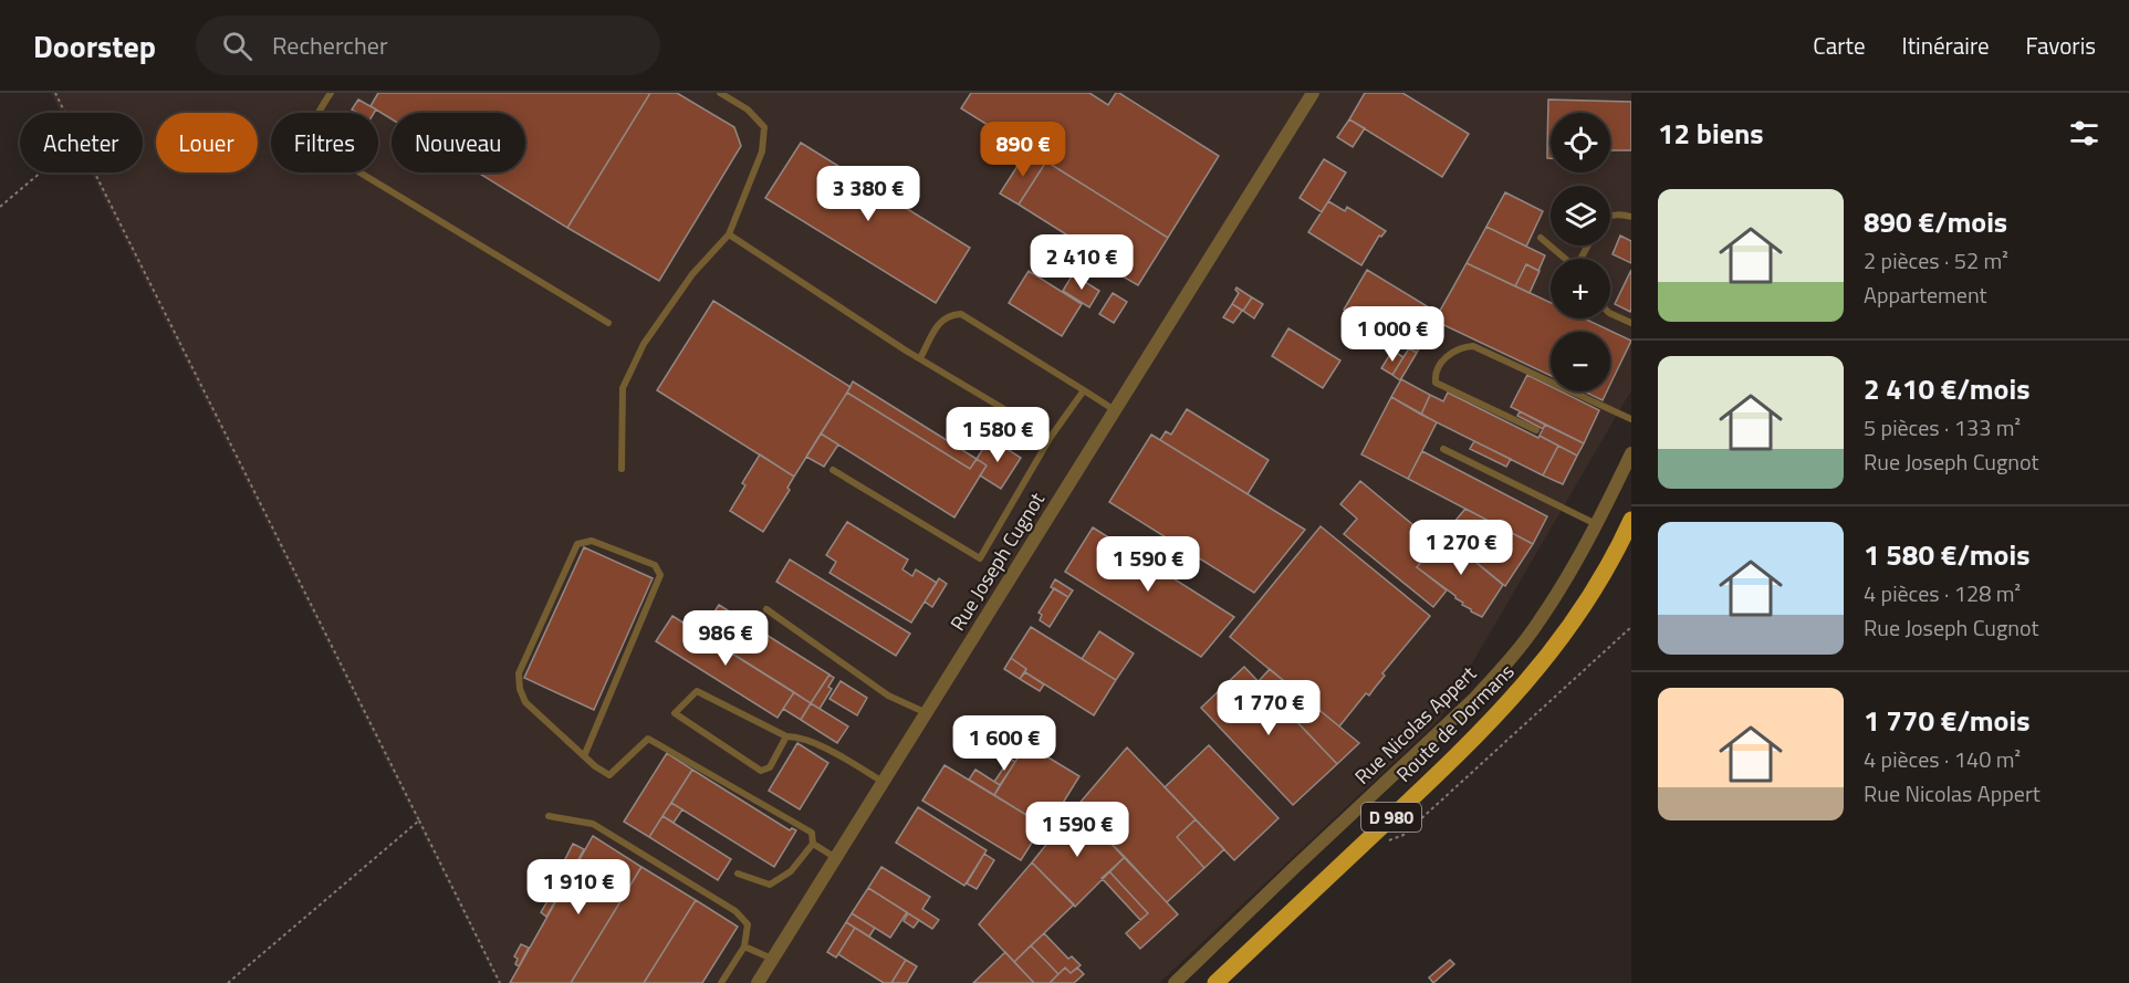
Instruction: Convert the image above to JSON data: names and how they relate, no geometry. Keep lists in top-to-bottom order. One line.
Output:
{"streets":{"main road":["Route de Dormans","D 980"],"street":["Rue Joseph Cugnot","Rue Nicolas Appert"]},"page":{"header":"Doorstep","search":"Rechercher","nav":["Carte","Itinéraire","Favoris"],"heading":"12 biens","map_buttons":["+","−"],"chip":["Acheter","Louer","Filtres","Nouveau"],"price":["890 €","3 380 €","2 410 €","1 000 €","1 580 €","1 270 €","1 590 €","986 €","1 770 €","1 600 €","1 590 €","1 910 €"],"list":[{"name":"890 €/mois","note":"2 pièces · 52 m² · Appartement"},{"name":"2 410 €/mois","note":"5 pièces · 133 m² · Rue Joseph Cugnot"},{"name":"1 580 €/mois","note":"4 pièces · 128 m² · Rue Joseph Cugnot"},{"name":"1 770 €/mois","note":"4 pièces · 140 m² · Rue Nicolas Appert"}]}}
